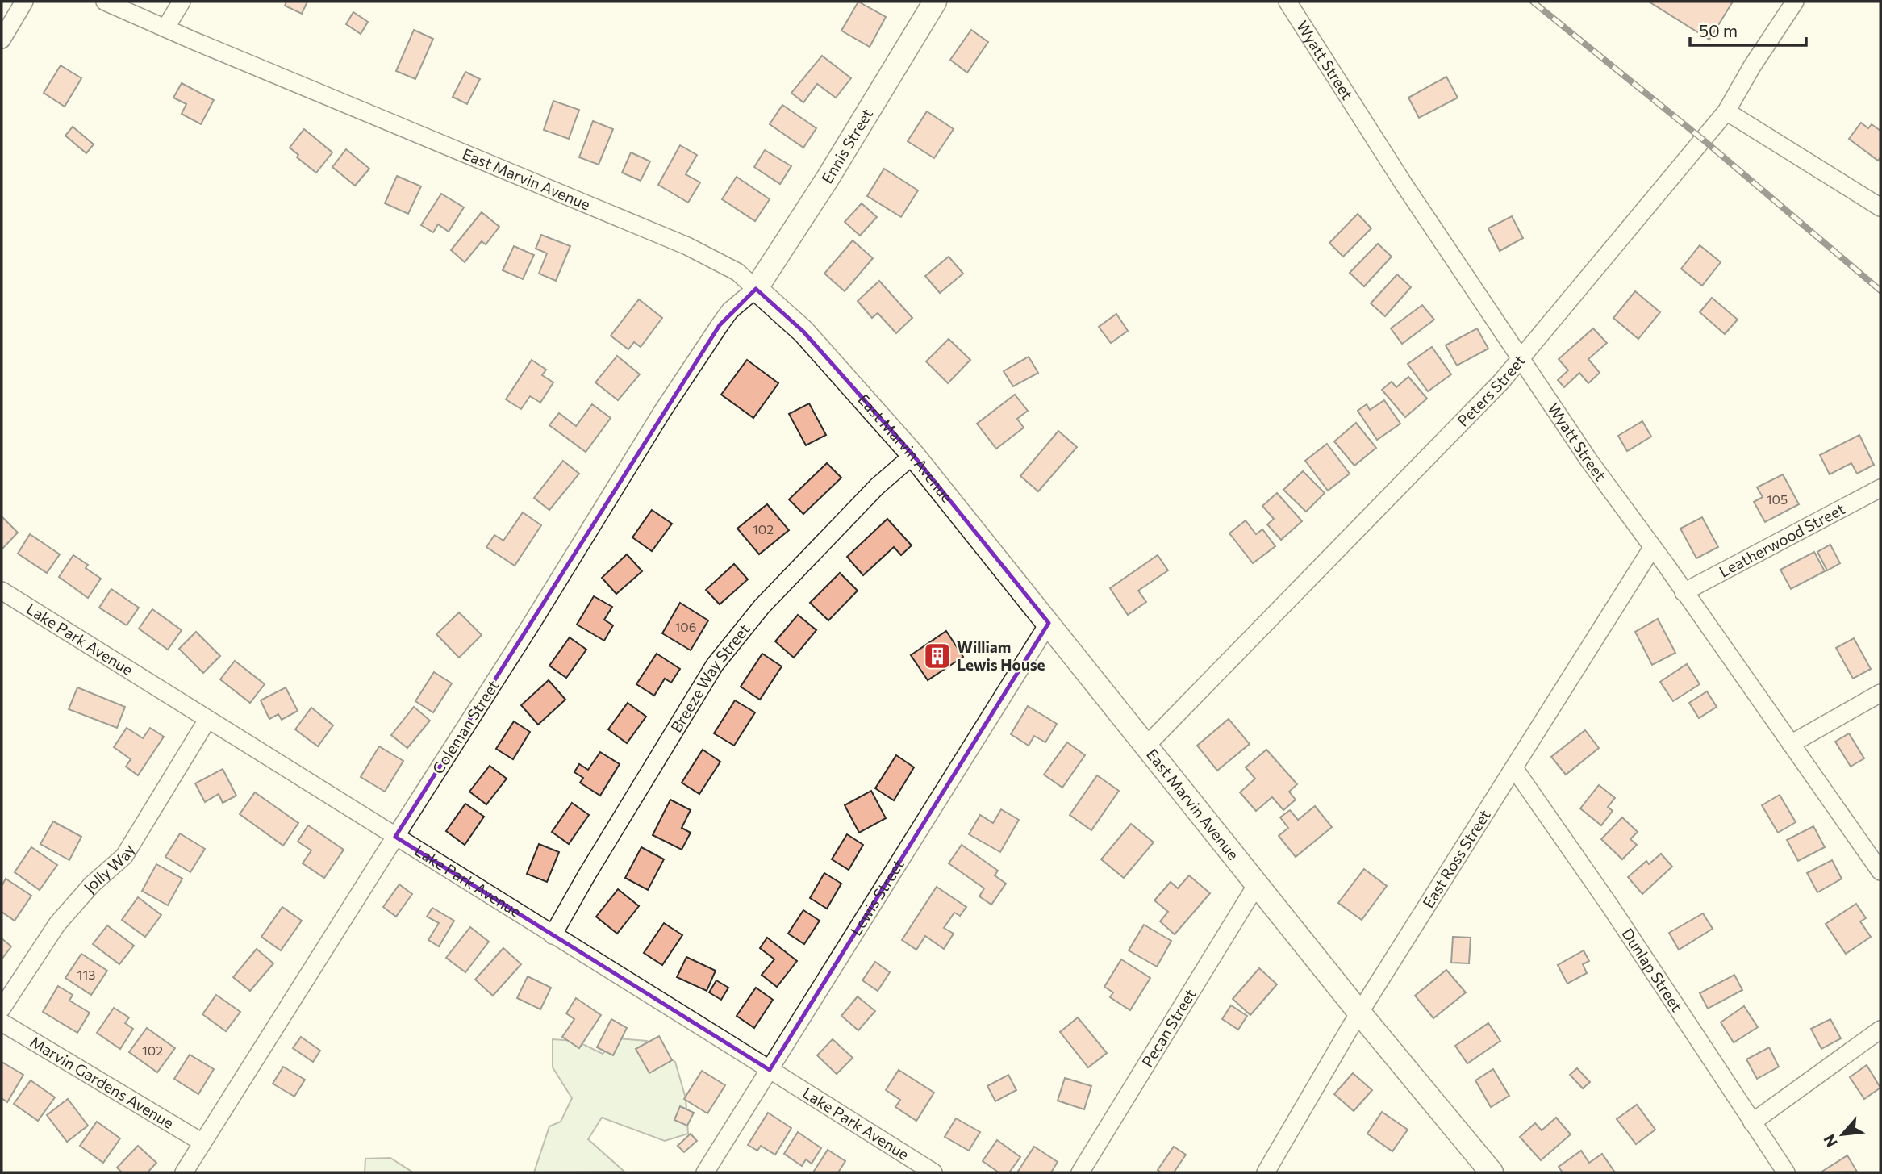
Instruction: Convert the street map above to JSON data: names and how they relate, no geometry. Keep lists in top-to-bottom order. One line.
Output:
{"streets":{"main road":["Ennis Street","East Marvin Avenue"],"street":["Wyatt Street","Peters Street","Leatherwood Street","Lake Park Avenue","Breeze Way Street","Coleman Street","East Ross Street","Jolly Way","Lewis Street","Dunlap Street","Pecan Street","Marvin Gardens Avenue"]},"crossings":[["Wyatt Street","Peters Street"],["Wyatt Street","Leatherwood Street"],["Wyatt Street","East Ross Street"],["Ennis Street","East Marvin Avenue"],["Ennis Street","Coleman Street"],["East Marvin Avenue","Peters Street"],["East Marvin Avenue","Breeze Way Street"],["East Marvin Avenue","Coleman Street"],["East Marvin Avenue","East Ross Street"],["East Marvin Avenue","Lewis Street"],["East Marvin Avenue","Pecan Street"],["Lake Park Avenue","Breeze Way Street"],["Lake Park Avenue","Coleman Street"],["Lake Park Avenue","Jolly Way"],["Lake Park Avenue","Lewis Street"],["Coleman Street","Marvin Gardens Avenue"],["East Ross Street","Dunlap Street"]],"places":{"building":["William Lewis House"]},"house_numbers":["105","102","106","113","102"],"scale_bar":"50 m","north":"bottom left"}
